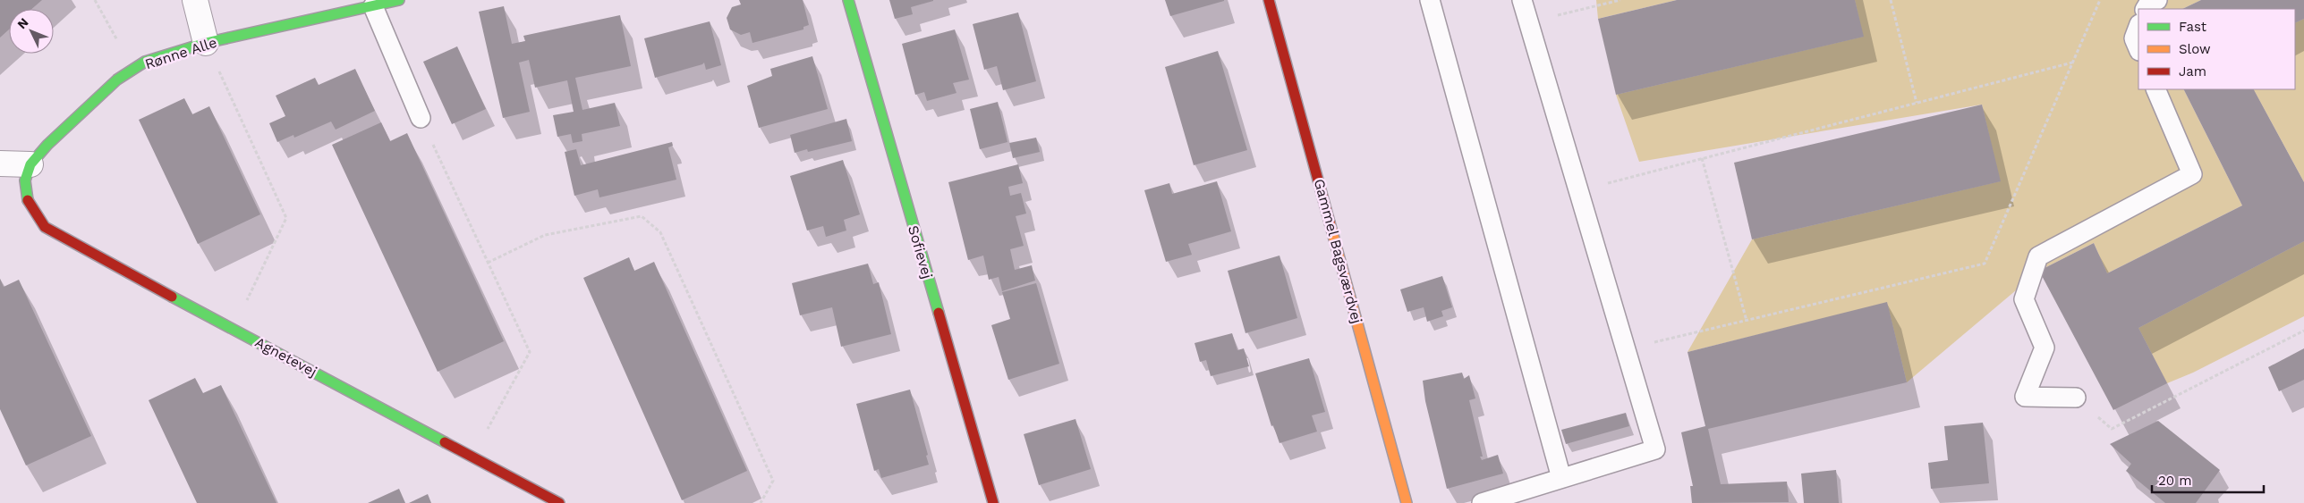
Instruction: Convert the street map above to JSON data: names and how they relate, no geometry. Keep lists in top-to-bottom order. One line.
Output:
{"streets":{"street":["Rønne Alle","Gammel Bagsværdvej","Sofievej","Agnetevej"]},"crossings":[["Rønne Alle","Agnetevej"]],"legend":["Fast","Slow","Jam"],"scale_bar":"20 m","north":"top left"}
